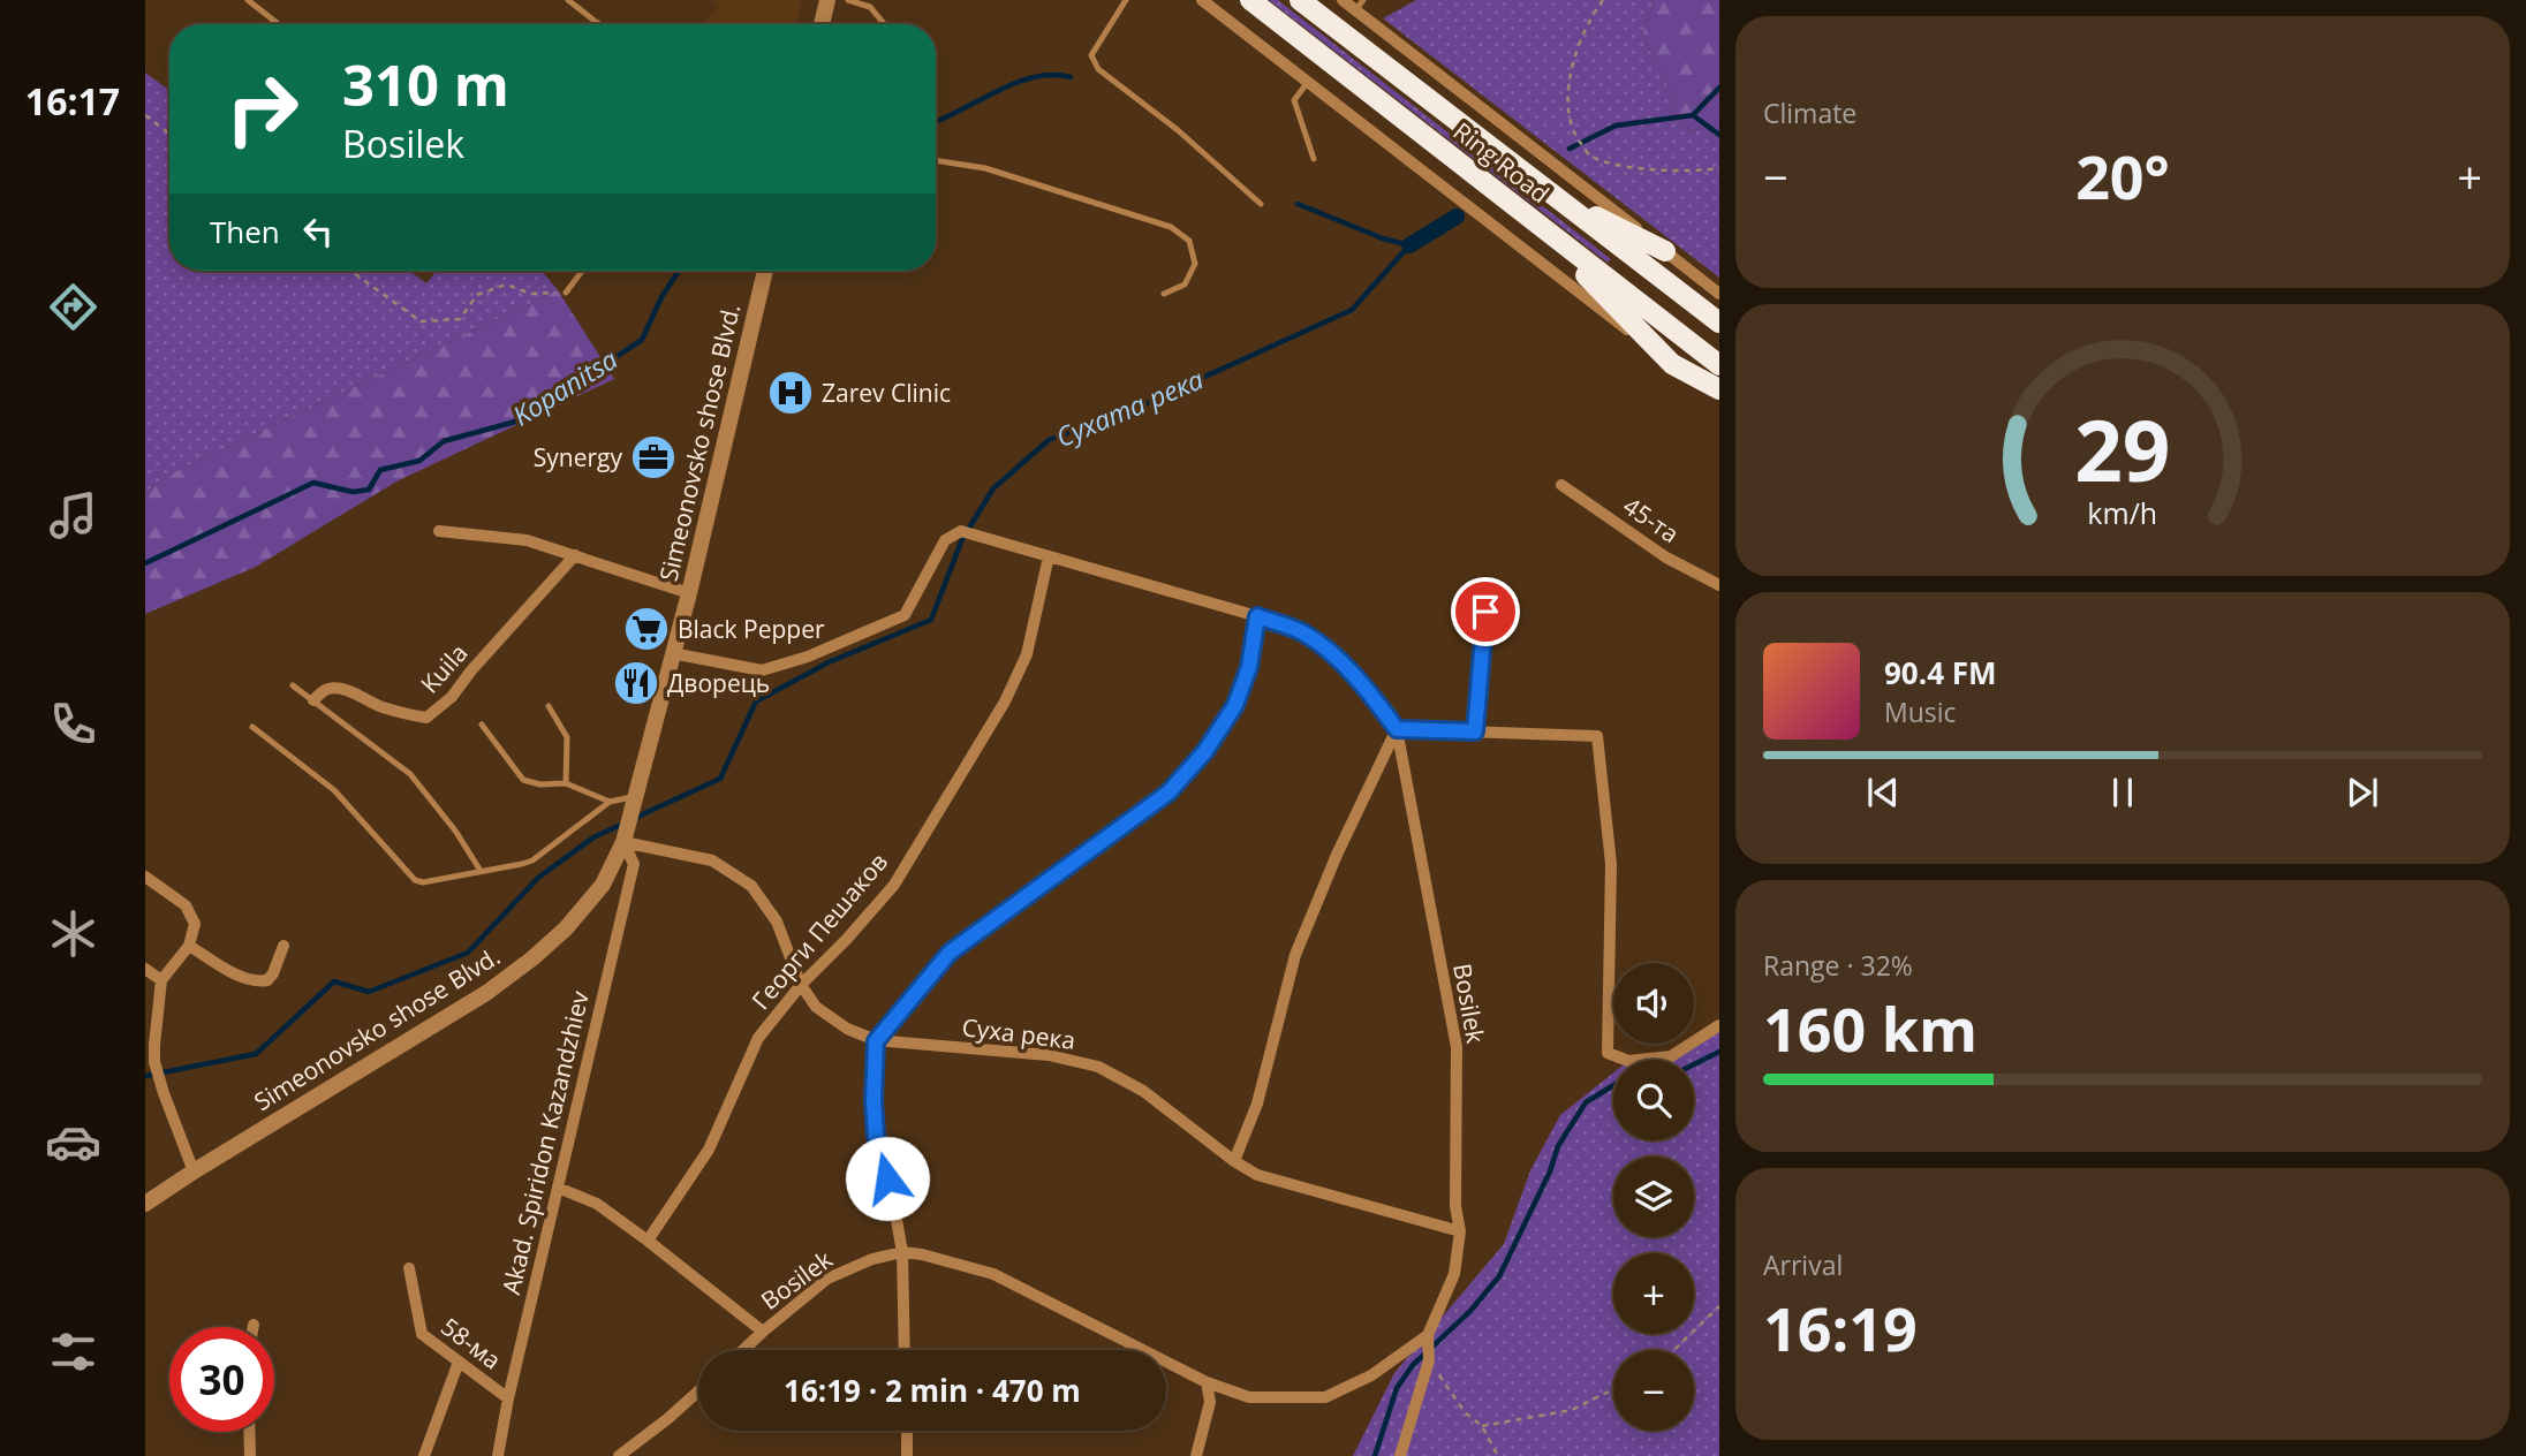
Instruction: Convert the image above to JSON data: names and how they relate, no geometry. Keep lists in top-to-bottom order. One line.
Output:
{"streets":{"highway":["Ring Road"],"street":["Simeonovsko shose Blvd.","45-та","Kuila","Георги Пешаков","Bosilek","Суха река","Akad. Spiridon Kazandzhiev","58-ма"]},"crossings":[["Simeonovsko shose Blvd.","Bosilek"],["Simeonovsko shose Blvd.","Суха река"],["Simeonovsko shose Blvd.","Akad. Spiridon Kazandzhiev"],["Георги Пешаков","Bosilek"],["Георги Пешаков","Суха река"],["Bosilek","Суха река"],["Суха река","Akad. Spiridon Kazandzhiev"],["Akad. Spiridon Kazandzhiev","58-ма"]],"water":["Kopanitsa","Сухата река"],"places":{"hospital":["Zarev Clinic"],"office":["Synergy"],"supermarket":["Black Pepper"],"restaurant":["Дворець"]},"page":{"tabs":"16:17","tile":["Climate",["Range · 32%","160 km"],["Arrival","16:19"]],"turn":["310 m","Bosilek"],"heat":["−","20°","+"],"then":"Then","song":["90.4 FM","Music"],"map_buttons":["+","−"],"limit":"30","trip":"16:19 · 2 min · 470 m","gauge":["29","km/h"]}}
